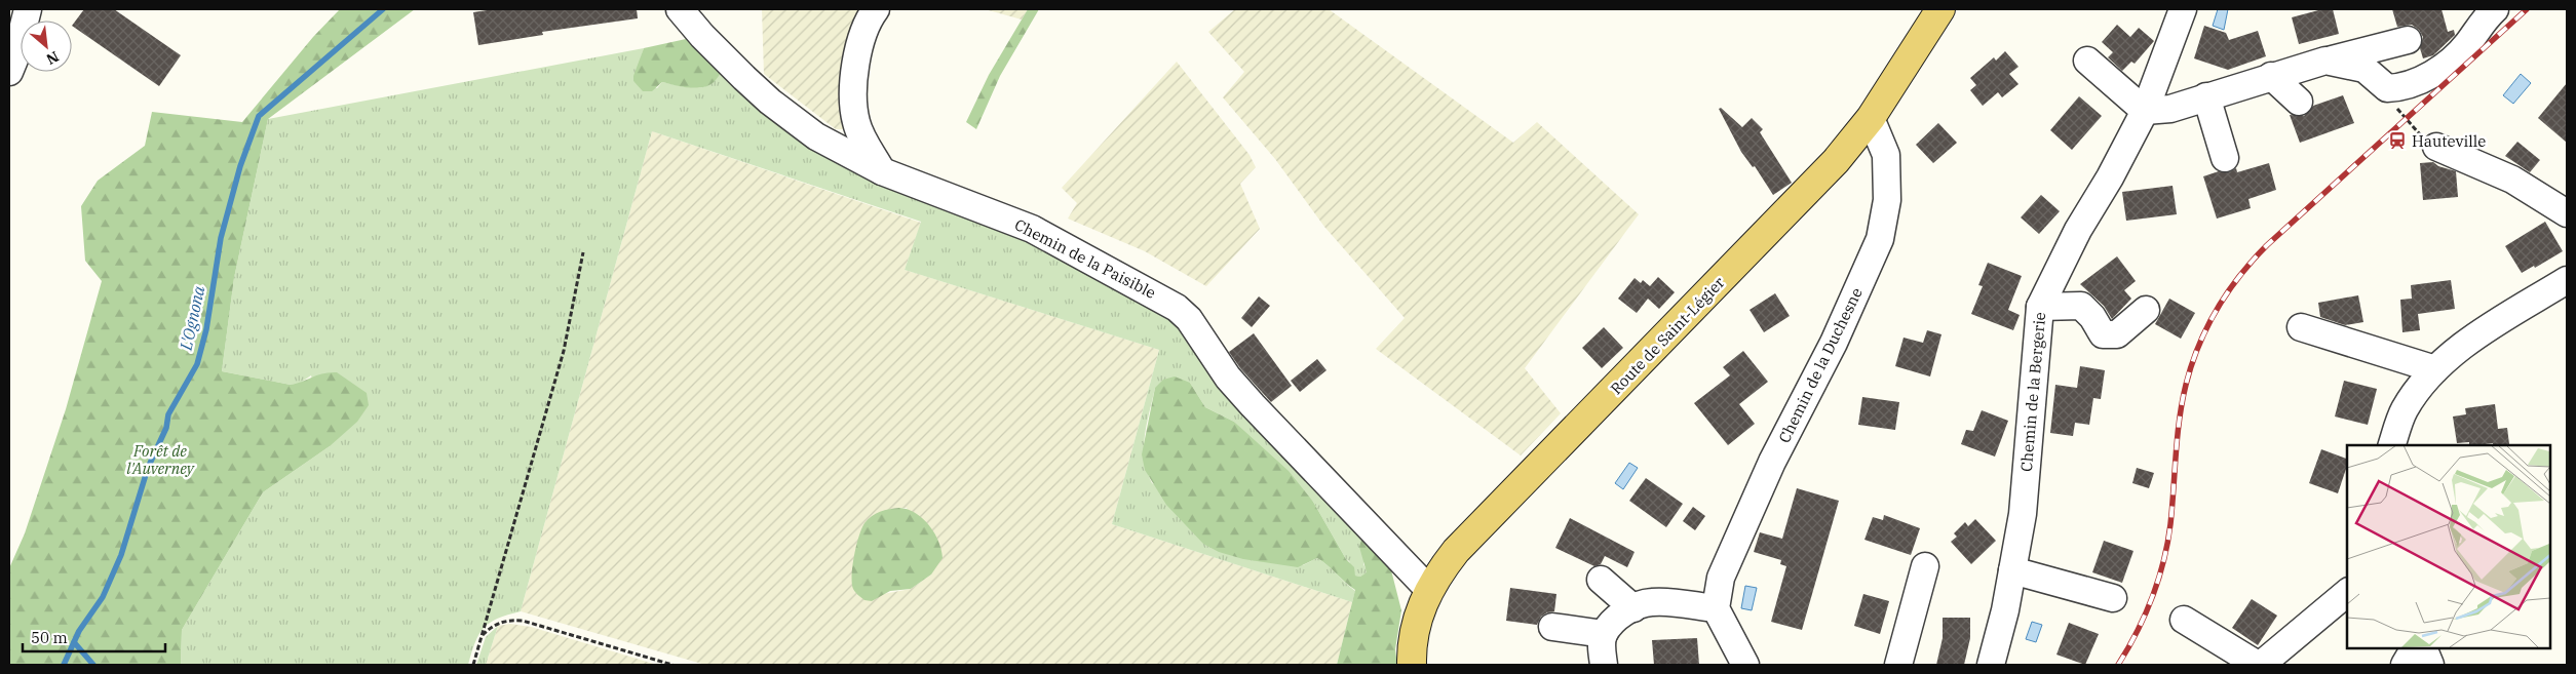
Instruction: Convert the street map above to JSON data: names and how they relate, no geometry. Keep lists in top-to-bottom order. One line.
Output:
{"streets":{"main road":["Route de Saint-Légier"],"street":["Chemin de la Paisible","Chemin de la Duchesne","Chemin de la Bergerie"]},"crossings":[["Chemin de la Paisible","Route de Saint-Légier"],["Route de Saint-Légier","Chemin de la Duchesne"]],"water":["L'Ognona"],"parks":["Forêt de l'Auverney"],"places":{"station":["Hauteville"]},"scale_bar":"50 m","north":"bottom right"}
